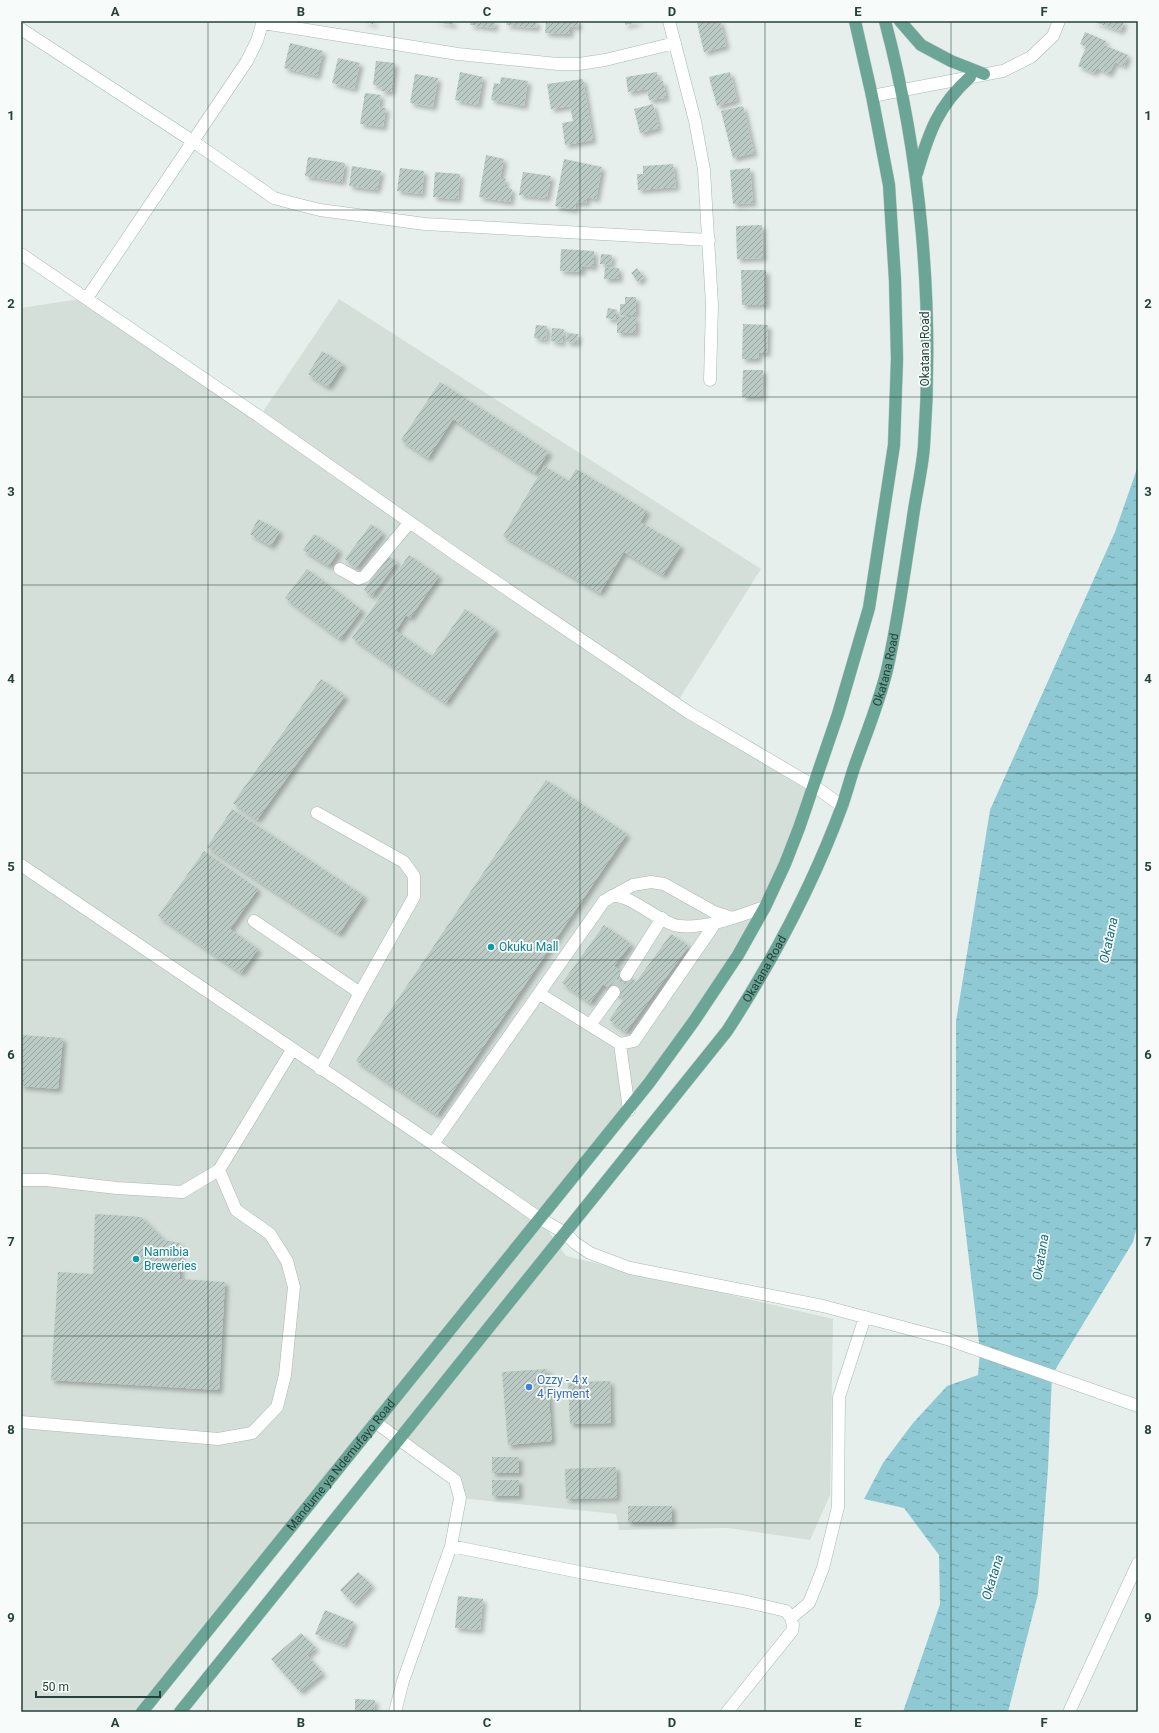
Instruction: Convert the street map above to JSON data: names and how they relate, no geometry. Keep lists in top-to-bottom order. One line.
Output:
{"streets":{"main road":["Okatana Road","Mandume ya Ndemufayo Road"]},"water":["Okatana"],"places":["Okuku Mall","Namibia Breweries","Ozzy - 4 x 4 Fiyment"],"scale_bar":"50 m","grid":{"columns":["A","B","C","D","E","F"],"rows":["1","2","3","4","5","6","7","8","9"]}}
